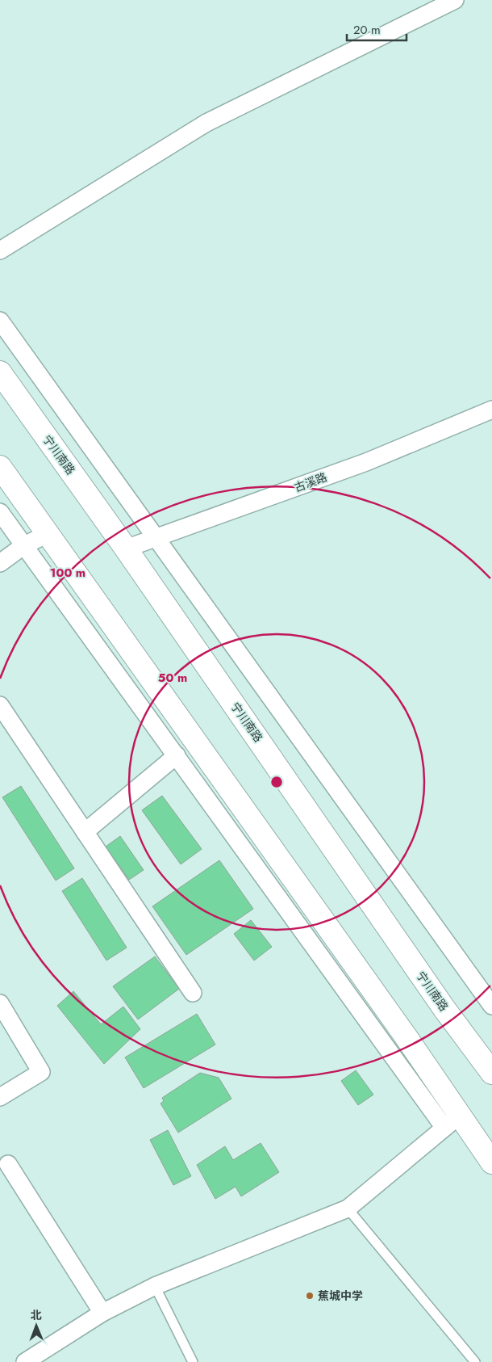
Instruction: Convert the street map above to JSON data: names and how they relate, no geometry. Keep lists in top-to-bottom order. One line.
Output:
{"streets":{"main road":["宁川南路"],"street":["古溪路"]},"crossings":[["宁川南路","古溪路"]],"places":["蕉城中学"],"scale_bar":"20 m","north":"top","rings":["100 m","50 m"]}
